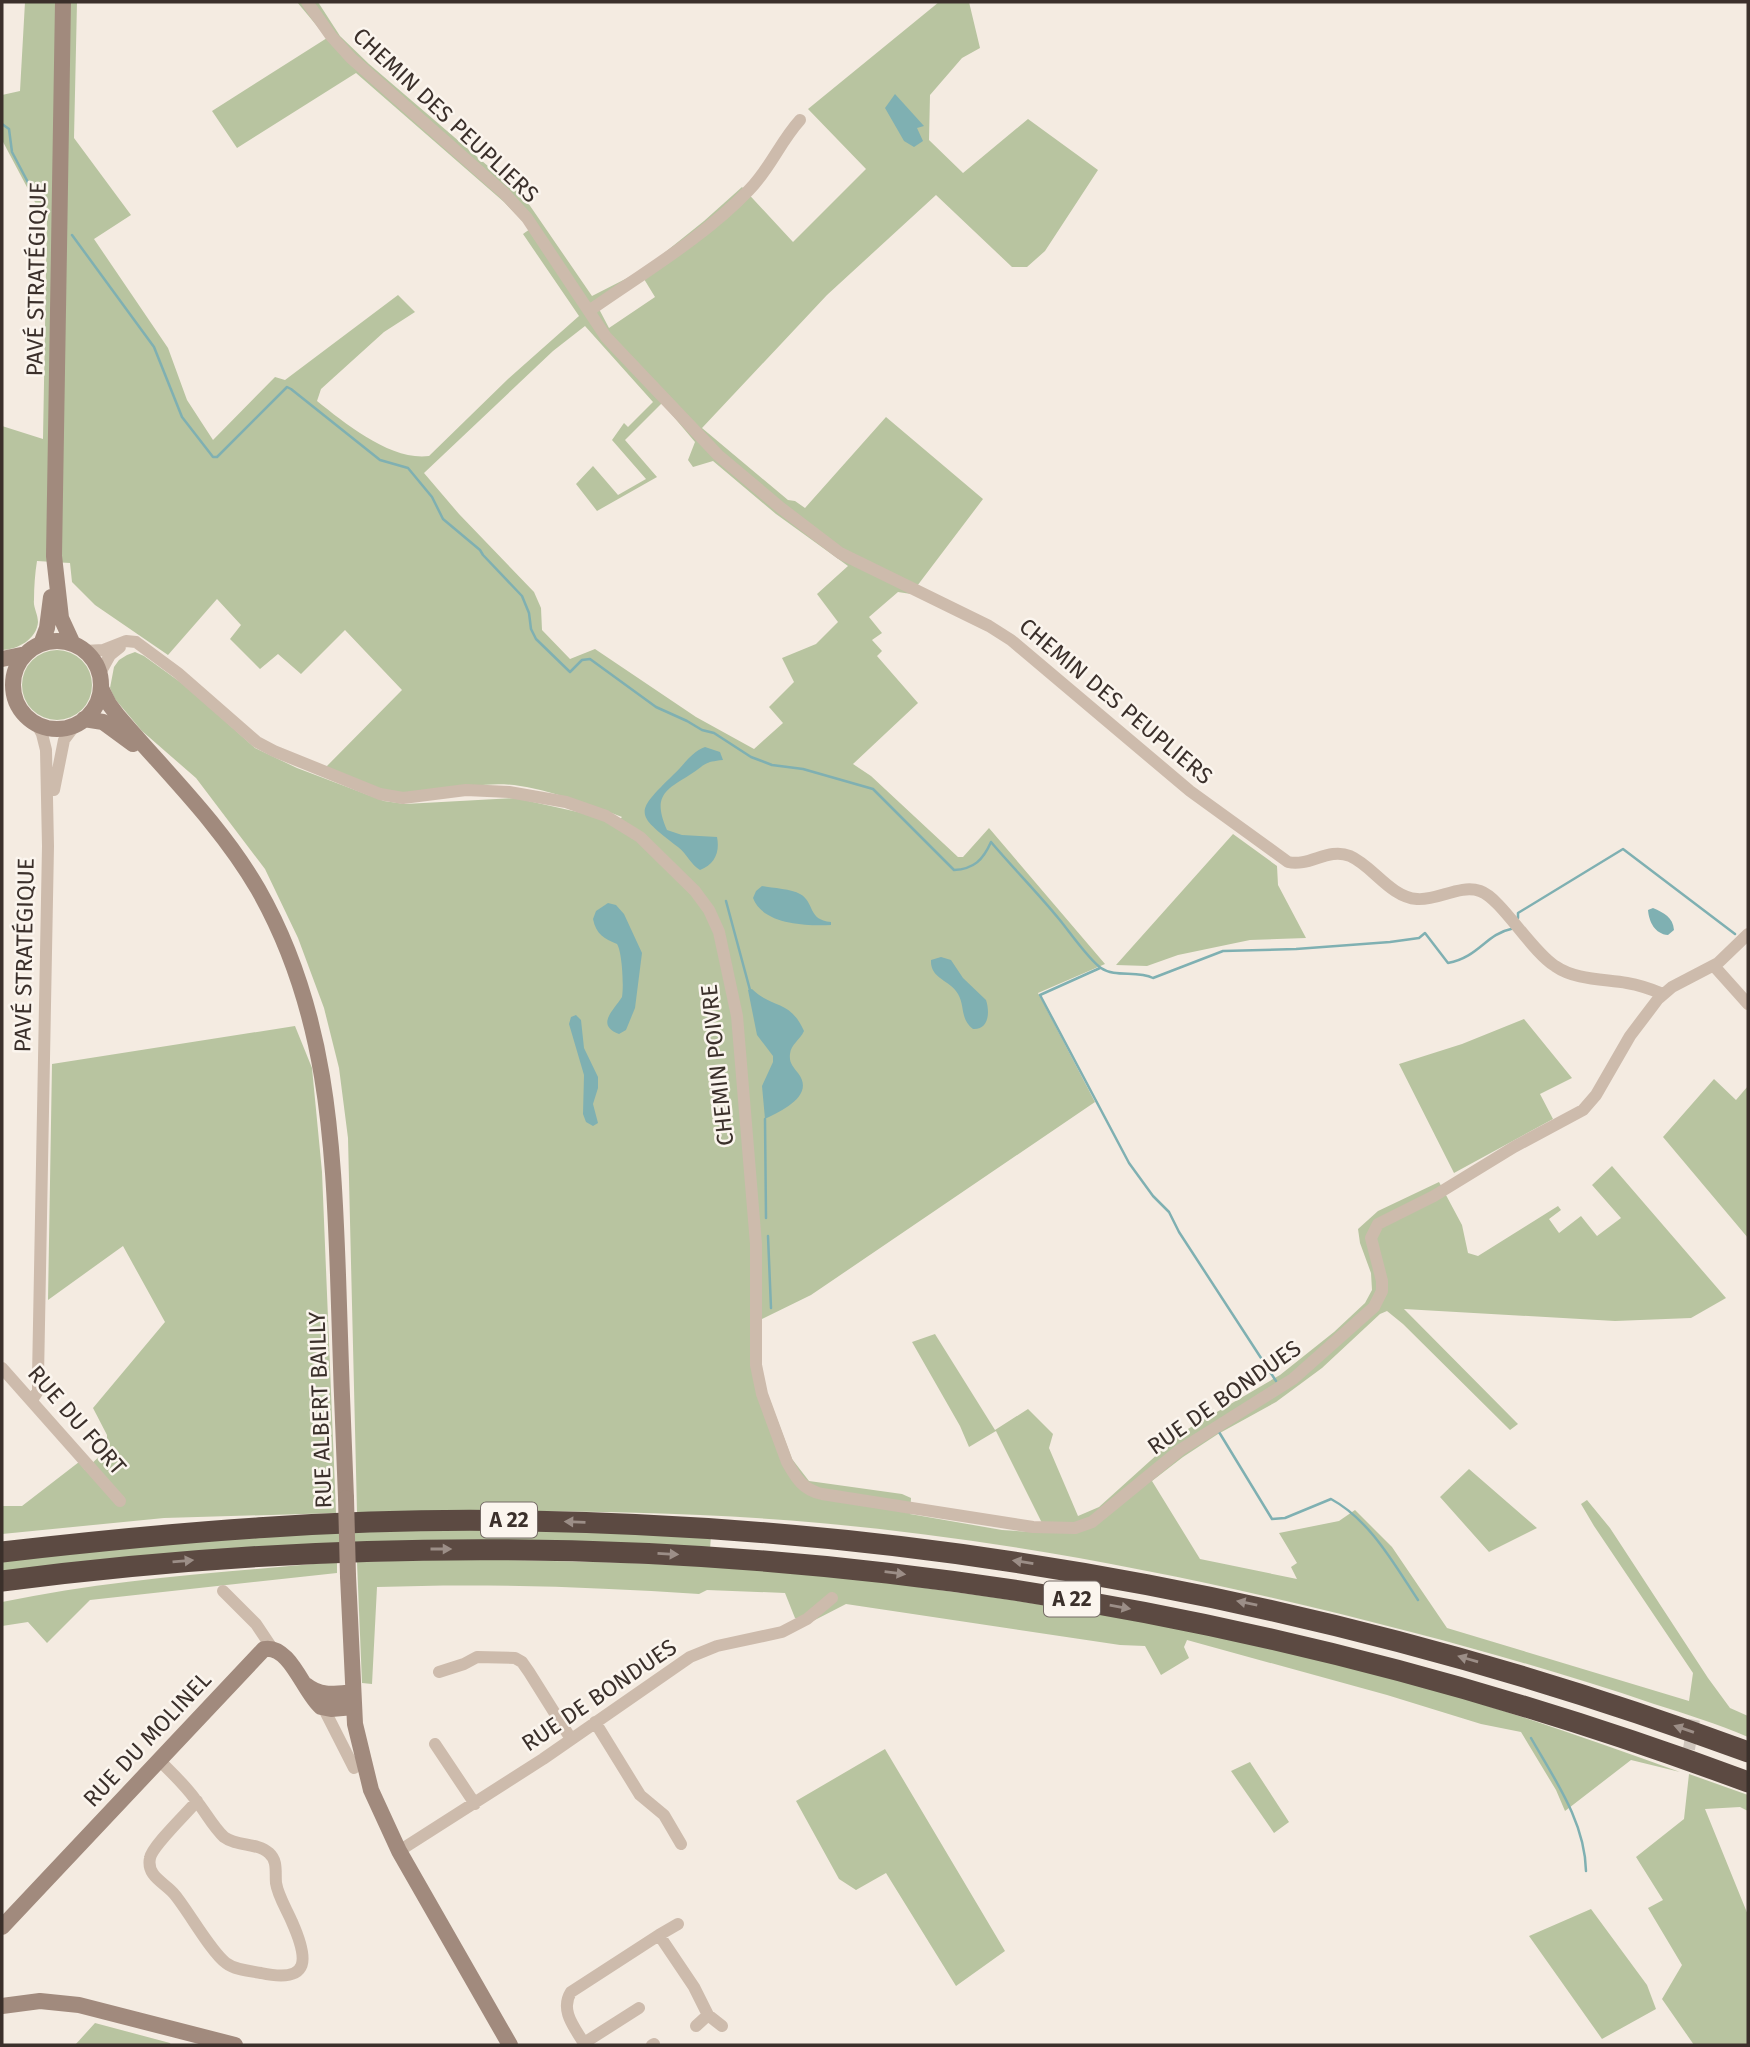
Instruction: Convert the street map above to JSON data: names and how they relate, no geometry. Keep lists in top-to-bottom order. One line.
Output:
{"streets":{"highway":["A 22"],"main road":["PAVÉ STRATÉGIQUE","RUE ALBERT BAILLY","RUE DU MOLINEL"],"street":["CHEMIN DES PEUPLIERS","CHEMIN POIVRE","RUE DE BONDUES","RUE DU FORT"]},"crossings":[["CHEMIN DES PEUPLIERS","RUE DE BONDUES"],["PAVÉ STRATÉGIQUE","RUE ALBERT BAILLY"],["PAVÉ STRATÉGIQUE","RUE DU FORT"],["CHEMIN POIVRE","RUE DE BONDUES"],["RUE DE BONDUES","RUE ALBERT BAILLY"]]}
